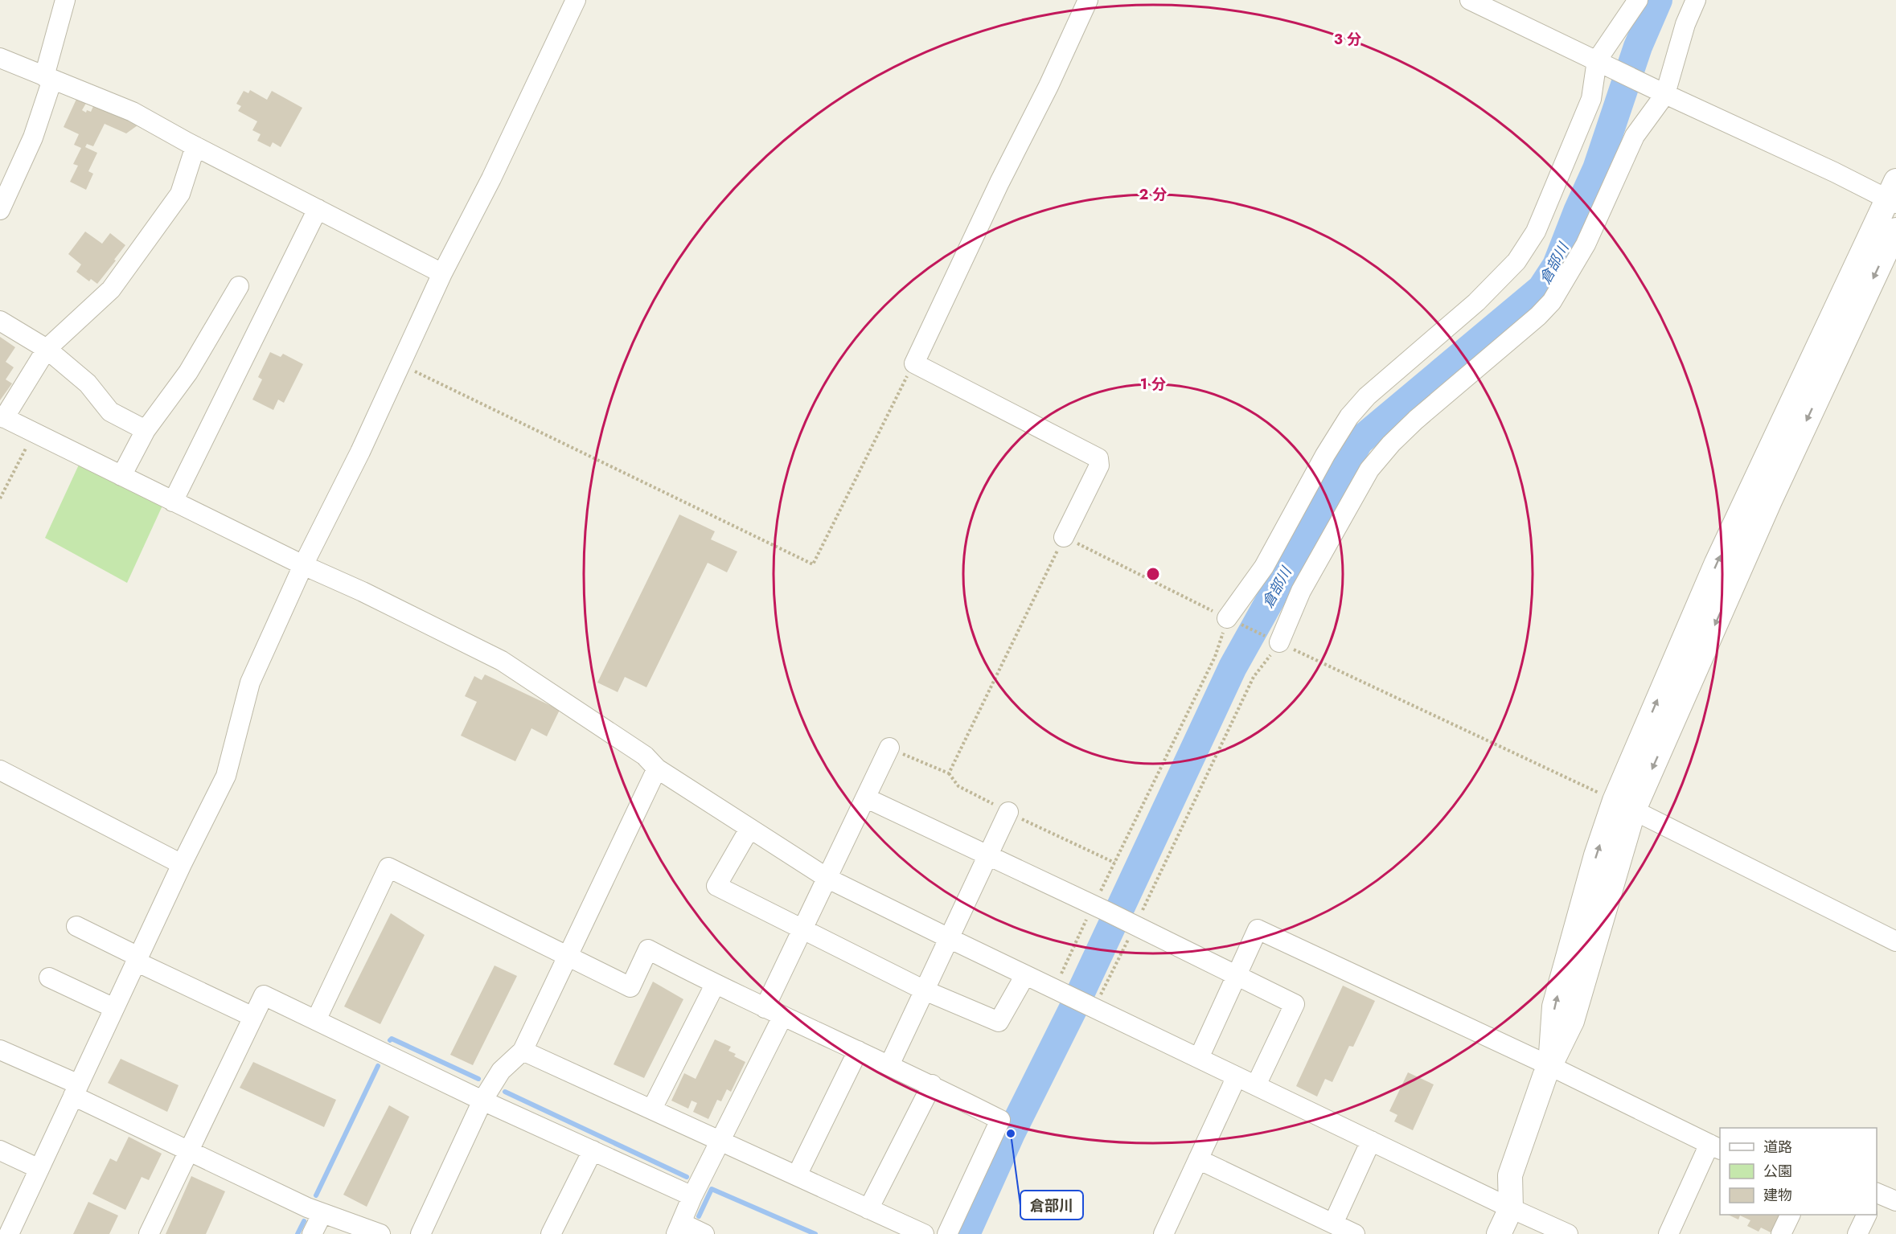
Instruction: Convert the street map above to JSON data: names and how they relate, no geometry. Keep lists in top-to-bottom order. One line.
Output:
{"water":["倉部川"],"places":["倉部川"],"legend":["道路","公園","建物"],"rings":["3 分","2 分","1 分"]}
